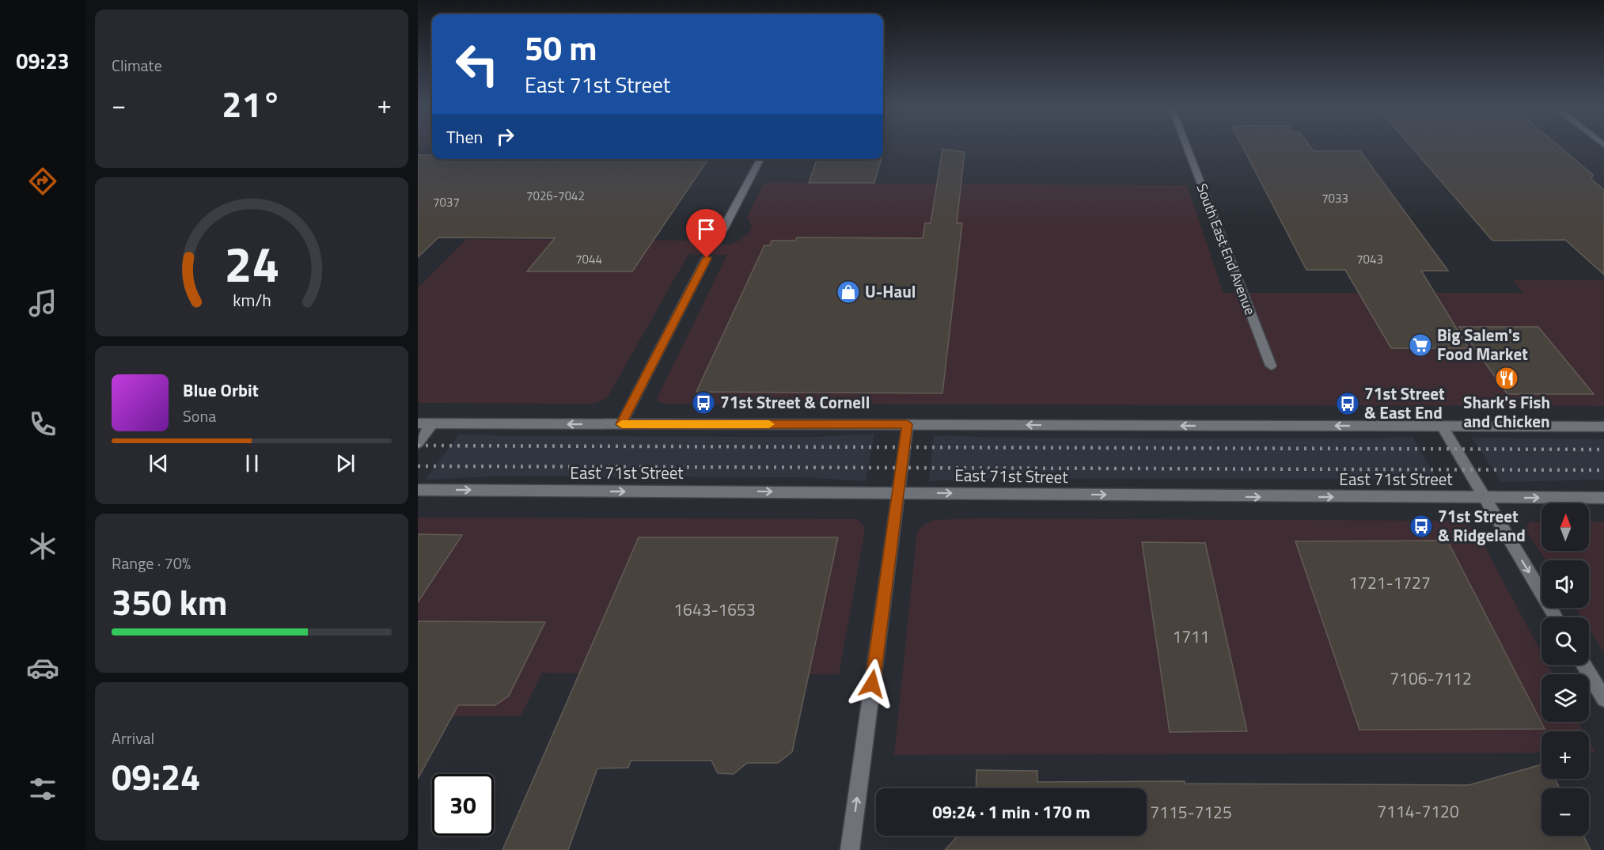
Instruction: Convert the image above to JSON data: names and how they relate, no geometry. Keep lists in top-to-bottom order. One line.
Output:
{"streets":{"main road":["South East End Avenue","East 71st Street"]},"places":{"shop":["U-Haul"],"supermarket":["Big Salem's Food Market"],"restaurant":["Shark's Fish and Chicken"],"bus stop":["71st Street & Cornell","71st Street & East End","71st Street & Ridgeland"]},"house_numbers":["7026-7042","7033","7037","7044","7043","1721-1727","1643-1653","1711","7106-7112","7114-7120","7115-7125"],"north":"top","page":{"tabs":"09:23","tile":["Climate",["Range · 70%","350 km"],["Arrival","09:24"]],"turn":["50 m","East 71st Street"],"heat":["−","21°","+"],"then":"Then","song":["Blue Orbit","Sona"],"map_buttons":["+","−"],"limit":"30","trip":"09:24 · 1 min · 170 m","gauge":["24","km/h"]}}
